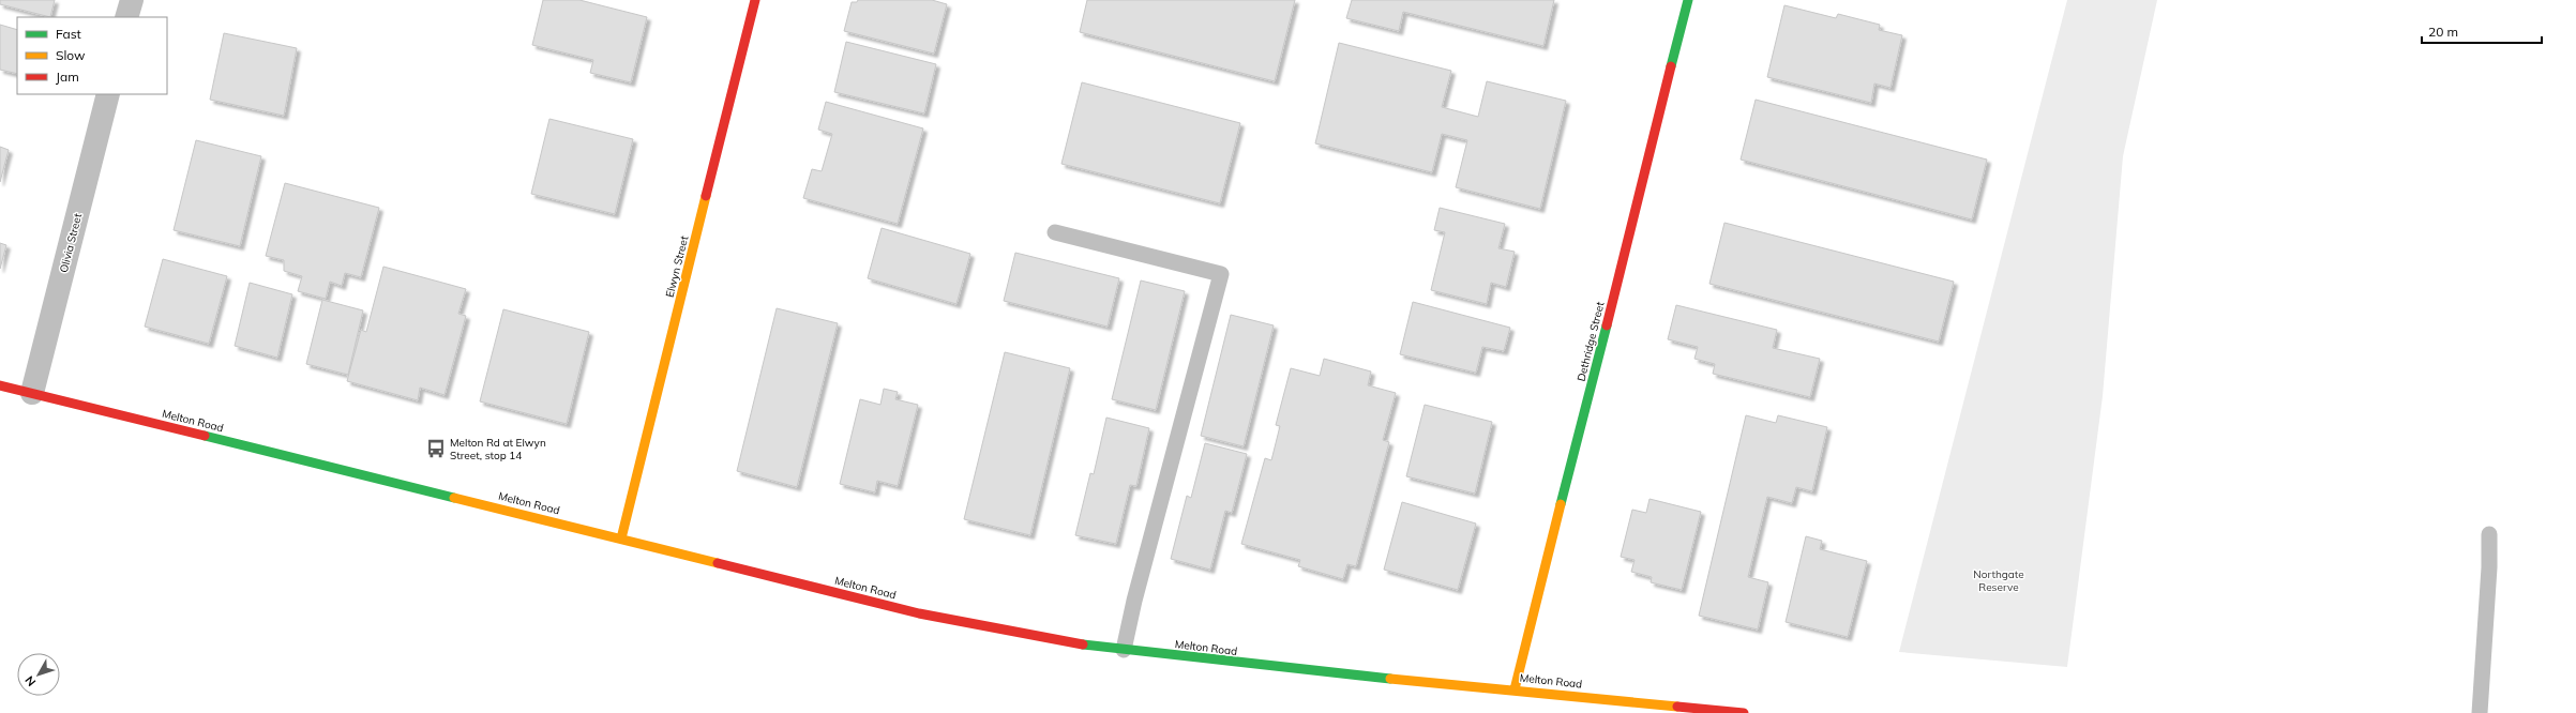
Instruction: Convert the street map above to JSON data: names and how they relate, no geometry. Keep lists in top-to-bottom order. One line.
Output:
{"streets":{"street":["Olivia Street","Elwyn Street","Dethridge Street","Melton Road"]},"crossings":[["Olivia Street","Melton Road"],["Elwyn Street","Melton Road"],["Dethridge Street","Melton Road"]],"parks":["Northgate Reserve"],"places":{"bus stop":["Melton Rd at Elwyn Street, stop 14"]},"legend":["Fast","Slow","Jam"],"scale_bar":"20 m","north":"bottom left"}
